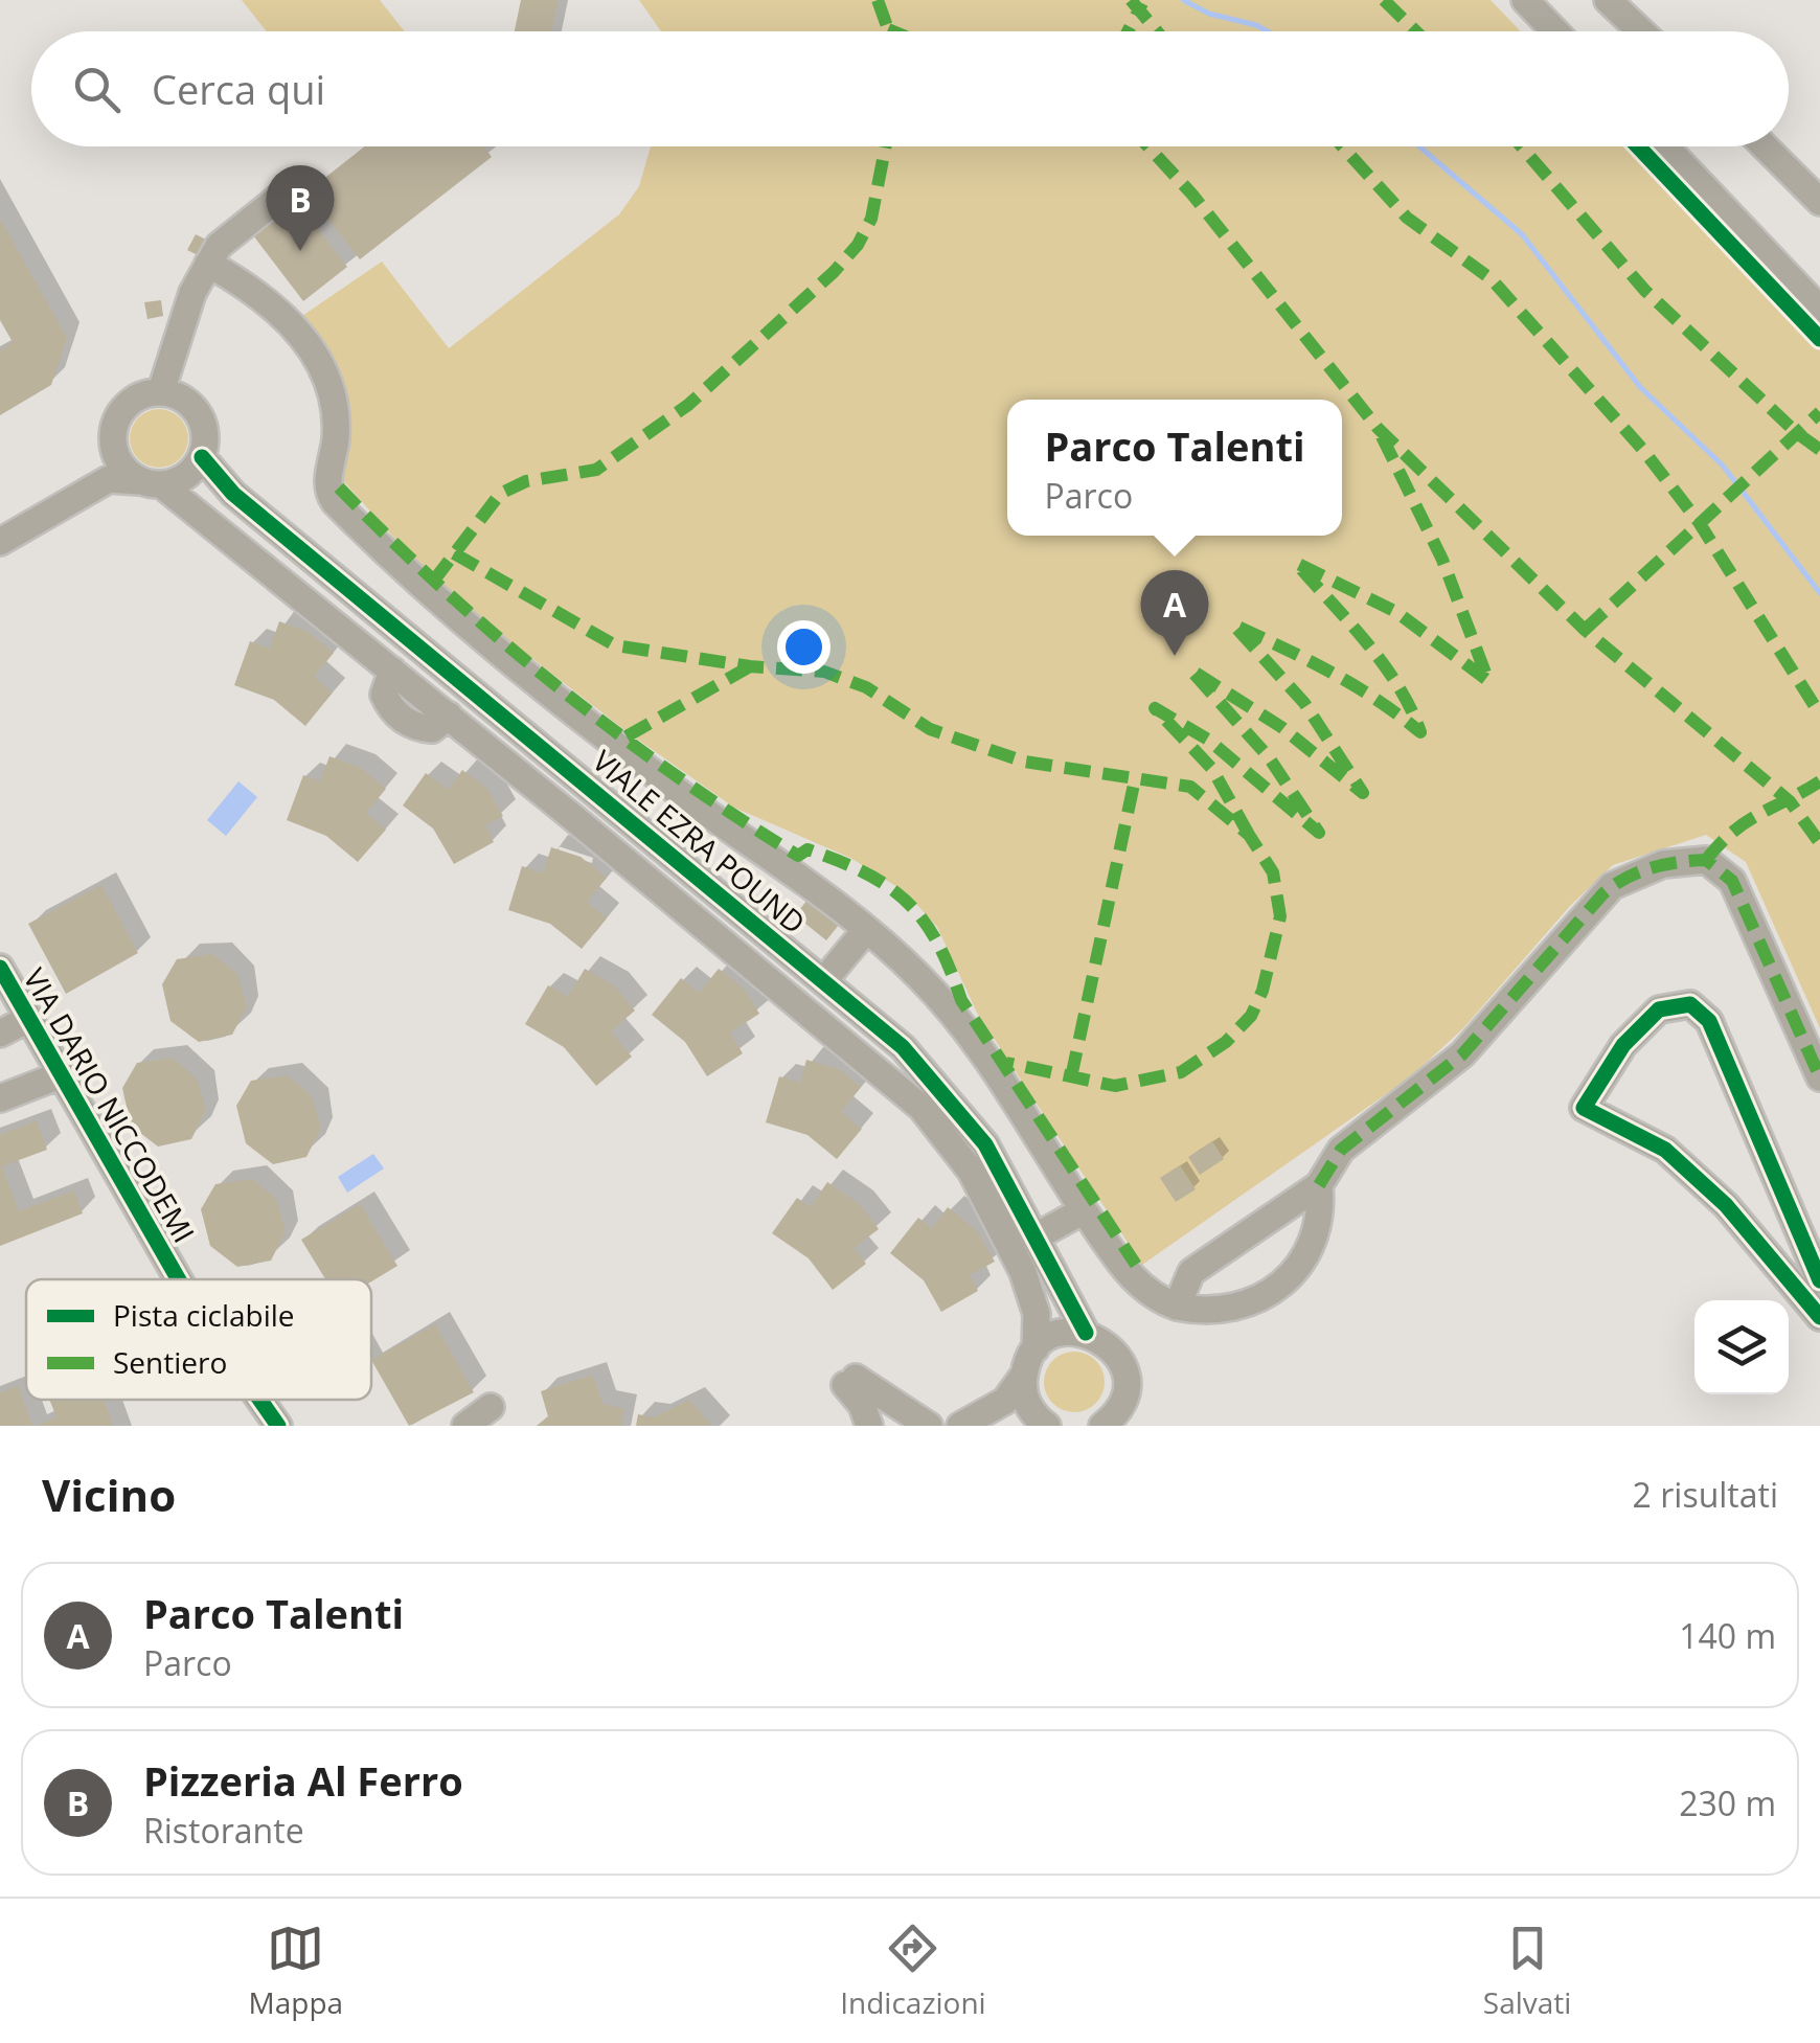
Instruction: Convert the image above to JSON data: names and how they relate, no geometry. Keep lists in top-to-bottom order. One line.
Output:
{"streets":{"street":["VIALE EZRA POUND","VIA DARIO NICCODEMI"]},"legend":["Pista ciclabile","Sentiero"],"page":{"search":"Cerca qui","pins":["B","A"],"popup":["Parco Talenti","Parco"],"heading":["Vicino","2 risultati"],"list":[{"mark":"A","name":"Parco Talenti","note":"Parco","value":"140 m"},{"mark":"B","name":"Pizzeria Al Ferro","note":"Ristorante","value":"230 m"}],"nav":["Mappa","Indicazioni","Salvati"]}}
